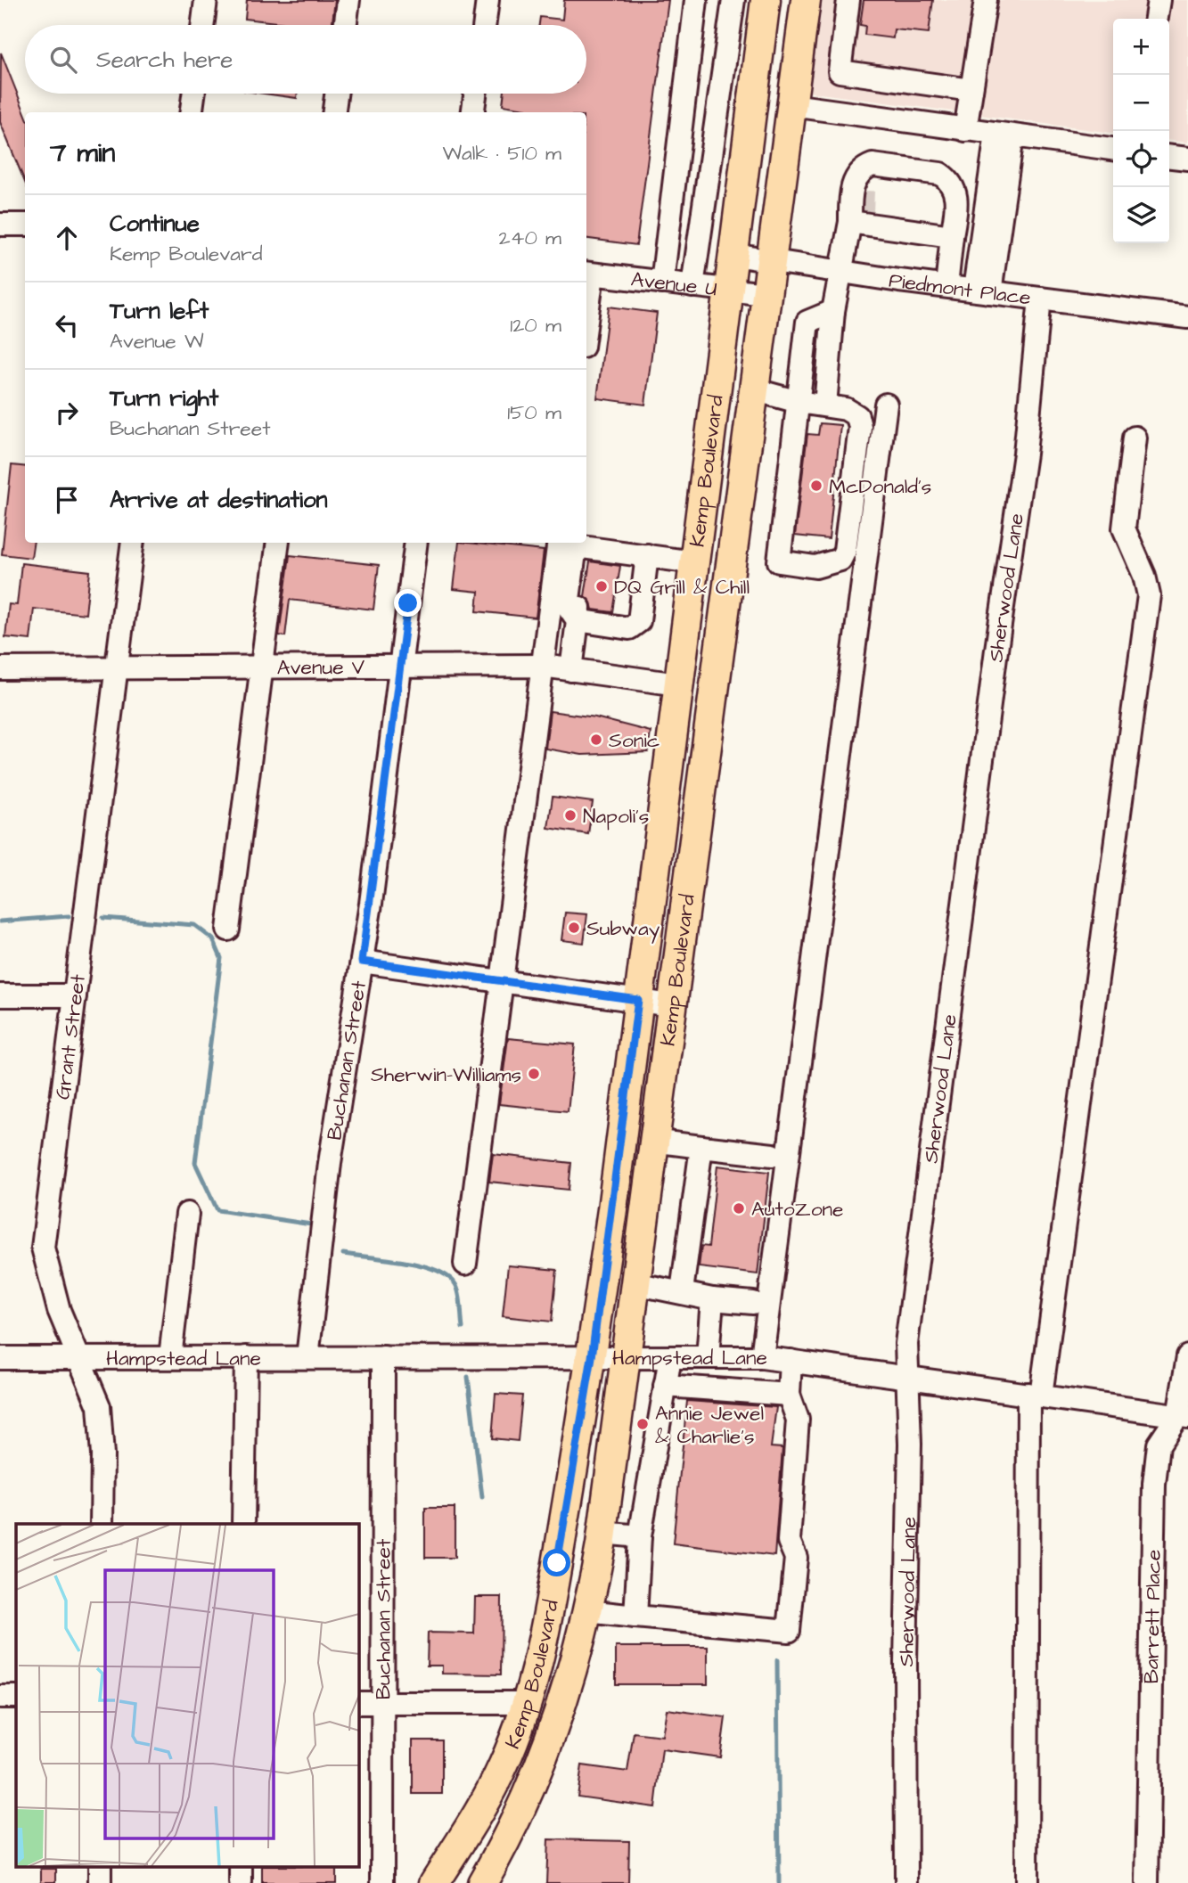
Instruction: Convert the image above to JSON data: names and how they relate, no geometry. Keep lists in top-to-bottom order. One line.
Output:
{"streets":{"main road":["Kemp Boulevard"],"street":["Avenue U","Piedmont Place","Sherwood Lane","Avenue V","Grant Street","Buchanan Street","Hampstead Lane","Barrett Place"]},"crossings":[["Avenue U","Kemp Boulevard"],["Piedmont Place","Kemp Boulevard"],["Piedmont Place","Sherwood Lane"],["Kemp Boulevard","Avenue V"],["Kemp Boulevard","Hampstead Lane"],["Sherwood Lane","Hampstead Lane"],["Avenue V","Grant Street"],["Avenue V","Buchanan Street"],["Grant Street","Hampstead Lane"],["Buchanan Street","Hampstead Lane"],["Hampstead Lane","Barrett Place"]],"places":["McDonald's","DQ Grill & Chill","Sonic","Napoli's","Subway","Sherwin-Williams","AutoZone","Annie Jewel & Charlie's"],"page":{"map_buttons":["+","−"],"search":"Search here","heading":["7 min","Walk · 510 m"],"list":[["Continue","Kemp Boulevard","240 m"],["Turn left","Avenue W","120 m"],["Turn right","Buchanan Street","150 m"],"Arrive at destination"]}}
